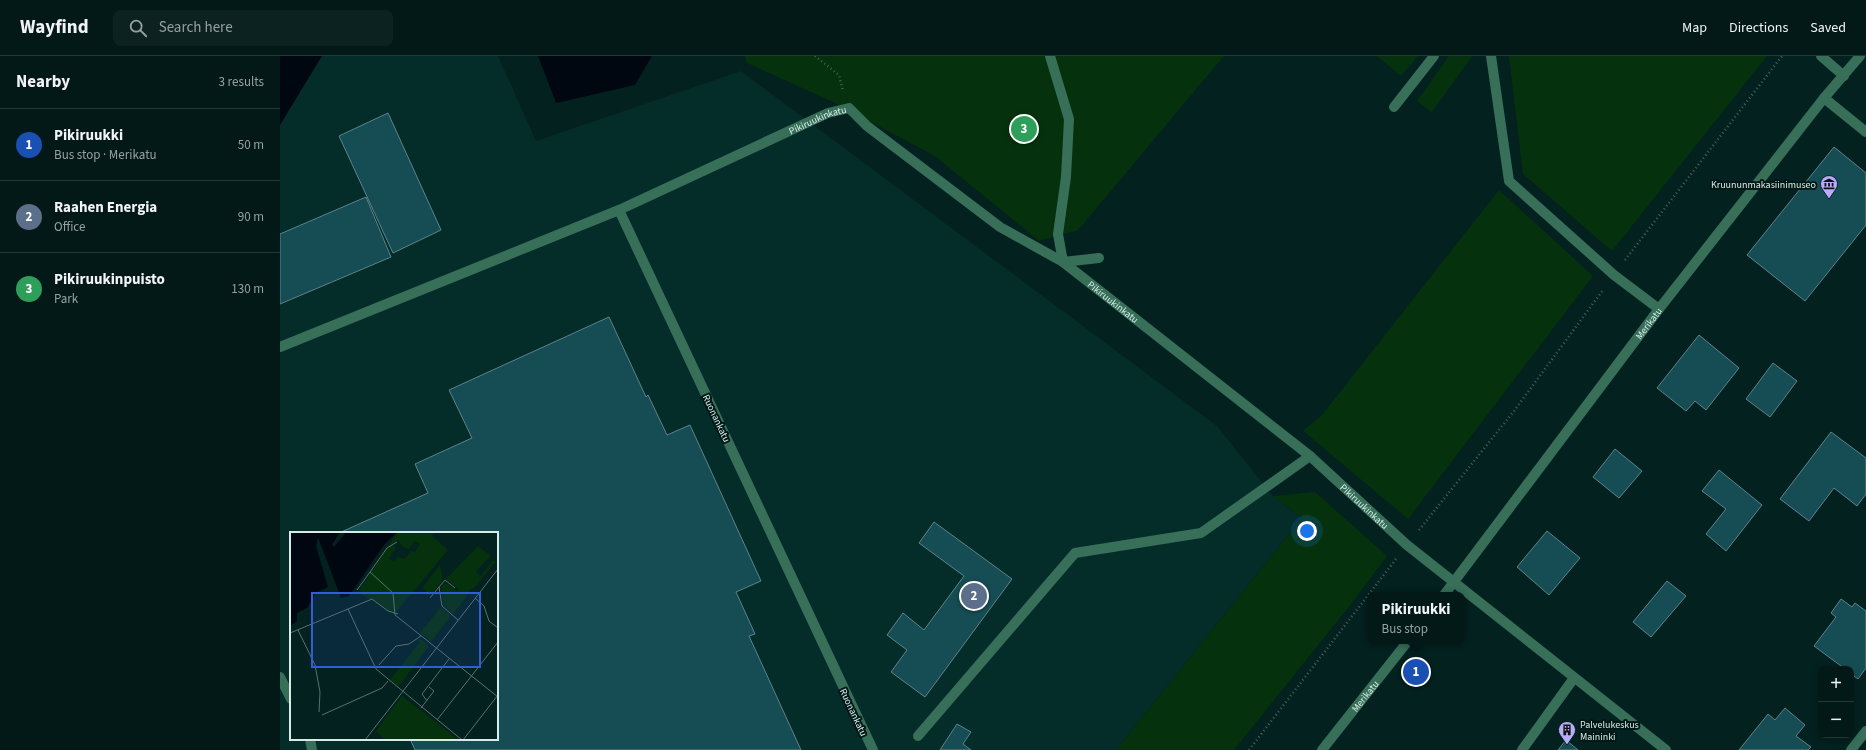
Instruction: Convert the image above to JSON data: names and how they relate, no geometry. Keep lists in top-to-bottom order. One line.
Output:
{"streets":{"street":["Pikiruukinkatu","Merikatu","Ruonankatu"]},"crossings":[["Pikiruukinkatu","Merikatu"],["Pikiruukinkatu","Ruonankatu"]],"places":{"museum":["Kruununmakasiinimuseo"],"building":["Palvelukeskus Maininki"]},"page":{"header":"Wayfind","search":"Search here","nav":["Map","Directions","Saved"],"heading":["Nearby","3 results"],"list":[{"mark":"1","name":"Pikiruukki","note":"Bus stop · Merikatu","value":"50 m"},{"mark":"2","name":"Raahen Energia","note":"Office","value":"90 m"},{"mark":"3","name":"Pikiruukinpuisto","note":"Park","value":"130 m"}],"pins":["3","2","1"],"popup":["Pikiruukki","Bus stop"],"map_buttons":["+","−"]}}
